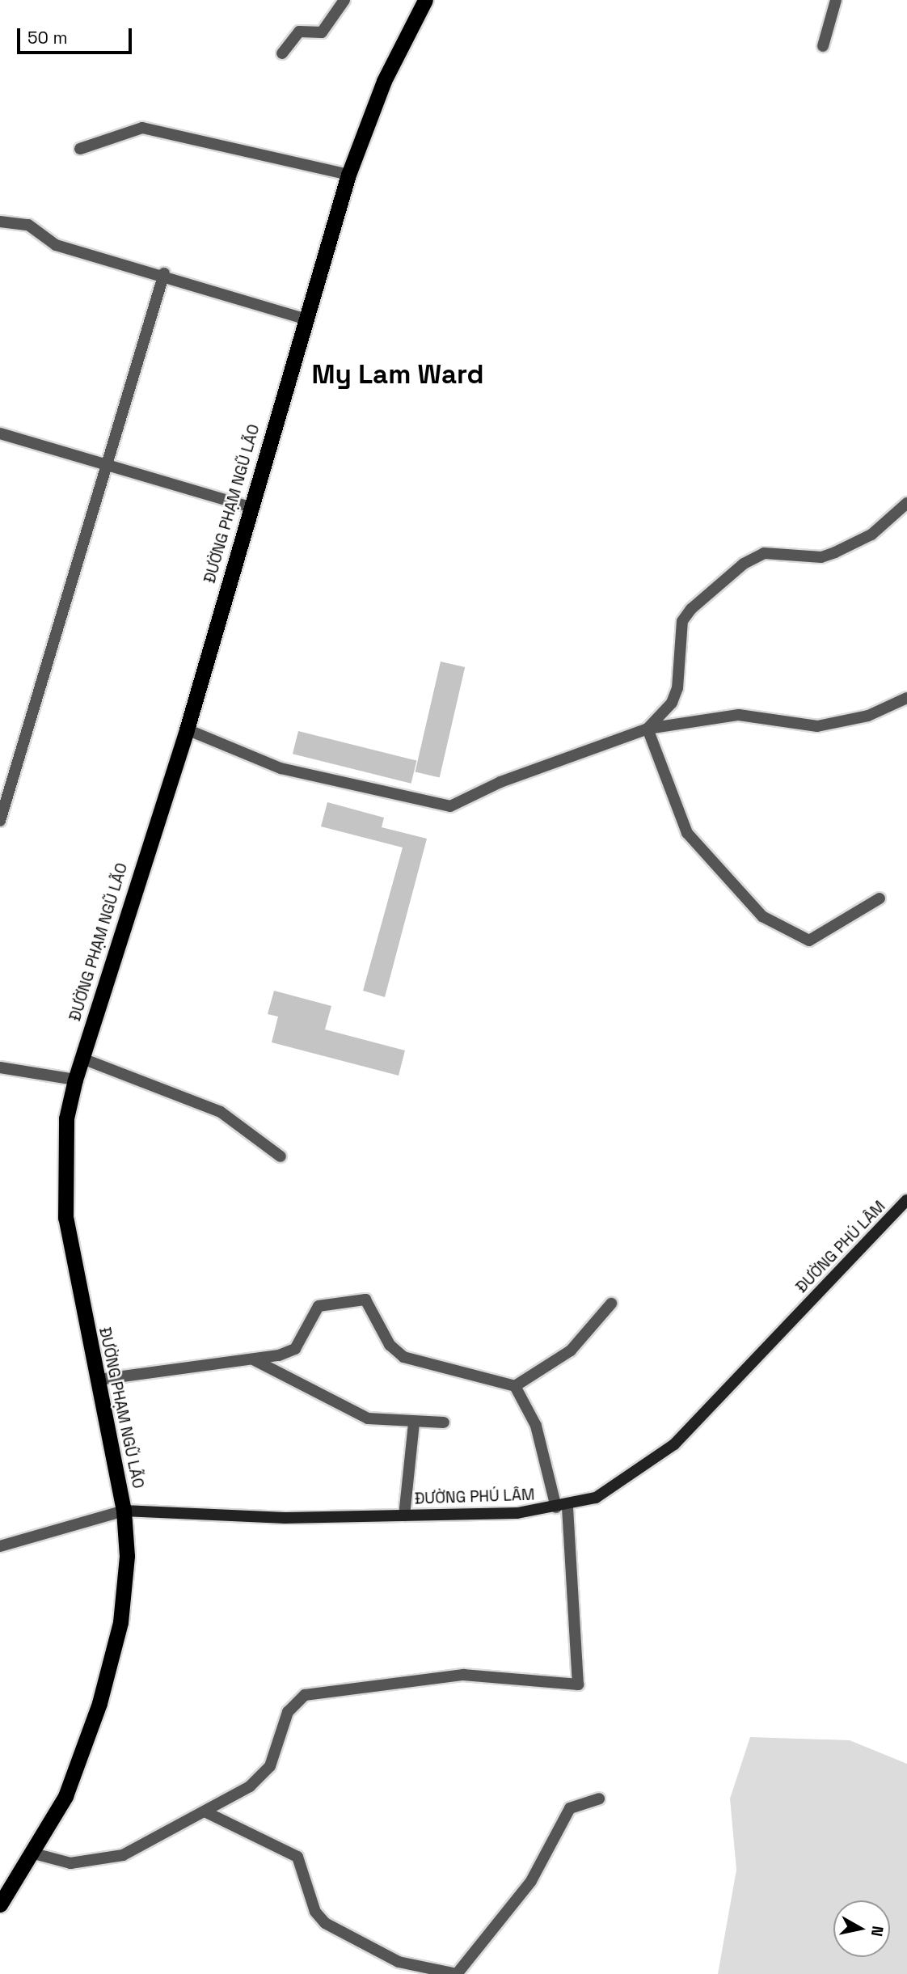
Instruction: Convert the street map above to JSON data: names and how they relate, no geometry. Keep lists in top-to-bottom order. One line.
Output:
{"streets":{"highway":["ĐƯỜNG PHẠM NGŨ LÃO"],"main road":["ĐƯỜNG PHÚ LÂM"]},"crossings":[["ĐƯỜNG PHẠM NGŨ LÃO","ĐƯỜNG PHÚ LÂM"]],"districts":["My Lam Ward"],"scale_bar":"50 m","north":"right"}
